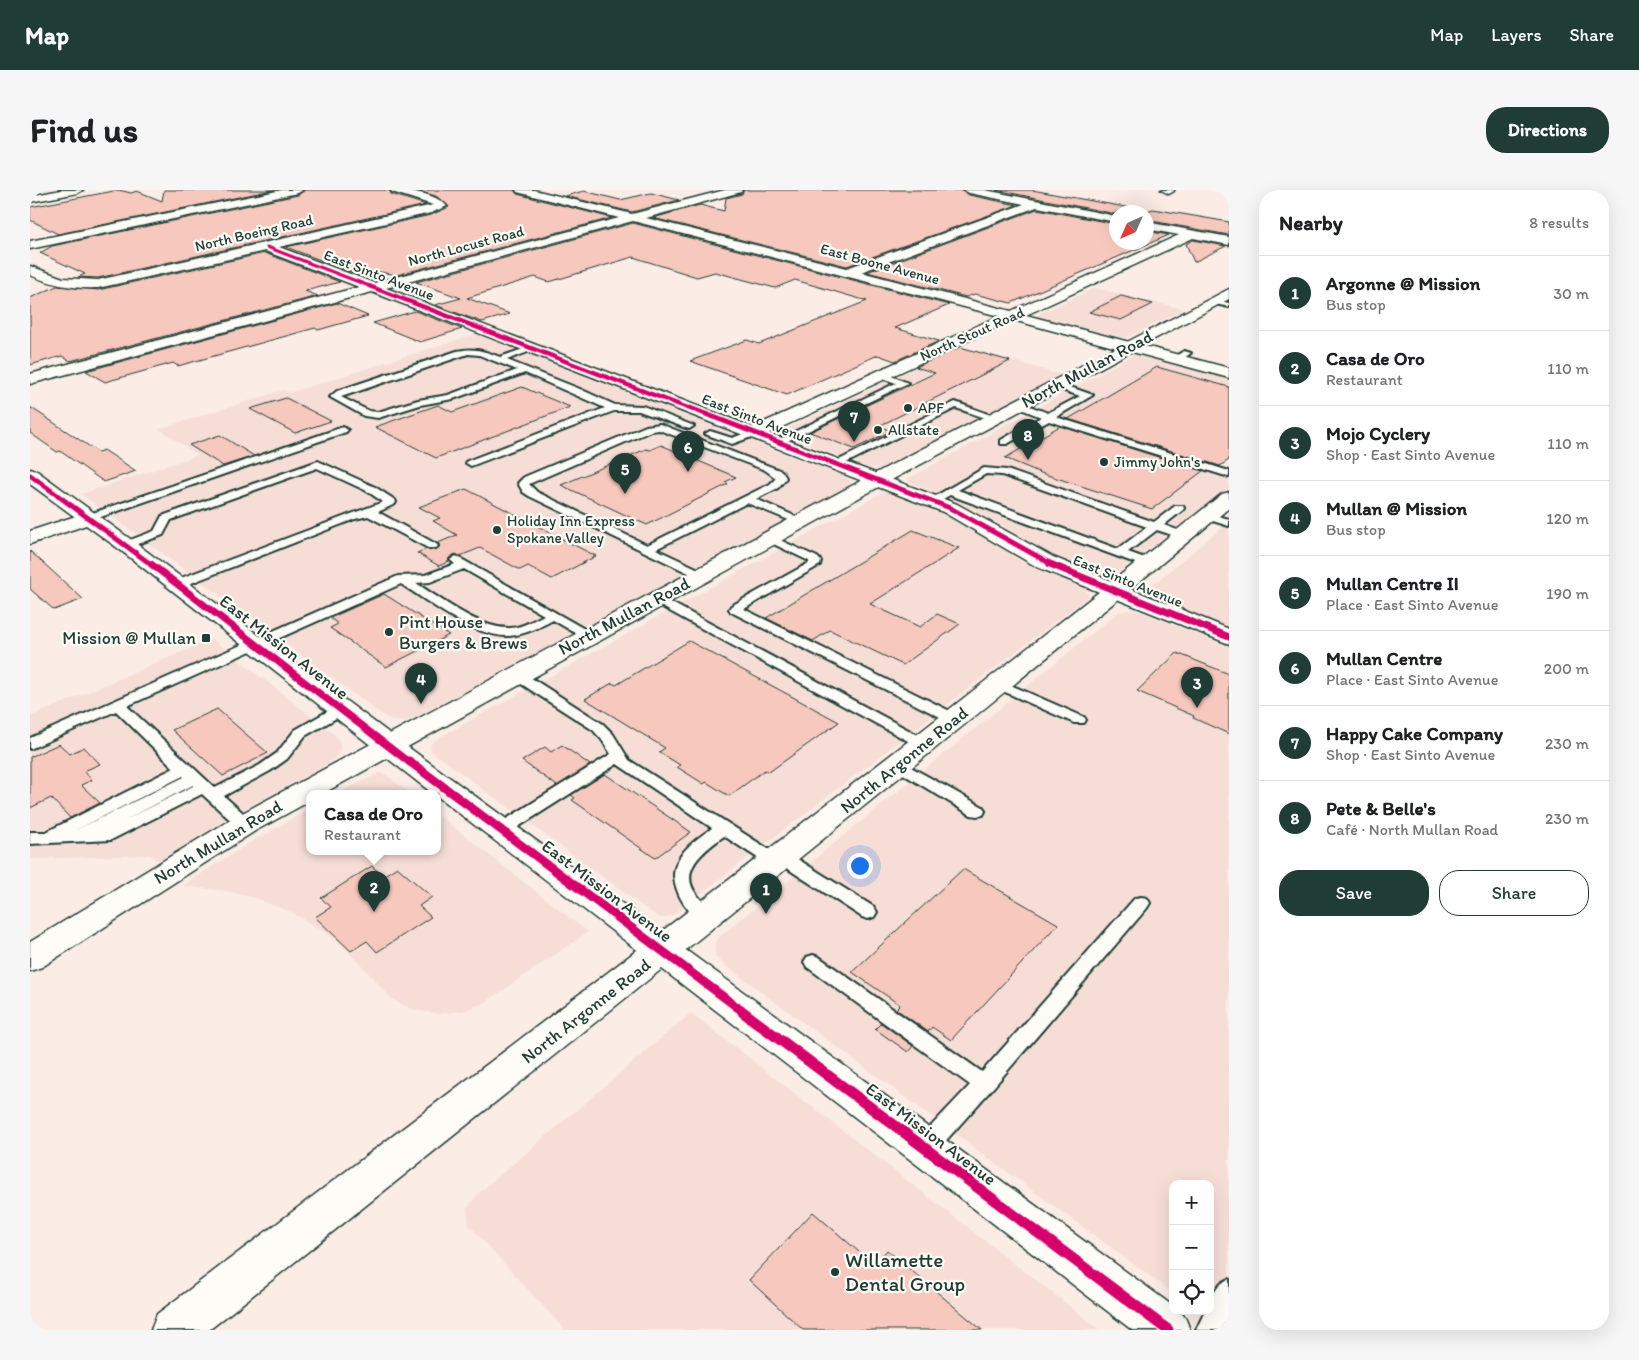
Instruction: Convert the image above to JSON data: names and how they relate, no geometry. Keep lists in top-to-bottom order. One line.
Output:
{"streets":{"street":["North Boeing Road","North Locust Road","East Boone Avenue","East Sinto Avenue","North Stout Road","North Mullan Road","East Mission Avenue","North Argonne Road"]},"crossings":[["North Boeing Road","East Sinto Avenue"],["North Locust Road","East Boone Avenue"],["North Locust Road","East Sinto Avenue"],["East Boone Avenue","North Stout Road"],["East Boone Avenue","North Mullan Road"],["East Sinto Avenue","North Stout Road"],["East Sinto Avenue","North Mullan Road"],["East Sinto Avenue","North Argonne Road"],["North Mullan Road","East Mission Avenue"],["East Mission Avenue","North Argonne Road"]],"places":{"other":["APF","Allstate","Jimmy John's","Holiday Inn Express Spokane Valley","Pint House Burgers & Brews","Willamette Dental Group"],"transit":["Mission @ Mullan"]},"north":"bottom left","page":{"header":"Map","nav":["Map","Layers","Share"],"buttons":["Directions",["Save","Share"]],"title":"Find us","heading":["Nearby","8 results"],"list":[{"mark":"1","name":"Argonne @ Mission","note":"Bus stop","value":"30 m"},{"mark":"2","name":"Casa de Oro","note":"Restaurant","value":"110 m"},{"mark":"3","name":"Mojo Cyclery","note":"Shop · East Sinto Avenue","value":"110 m"},{"mark":"4","name":"Mullan @ Mission","note":"Bus stop","value":"120 m"},{"mark":"5","name":"Mullan Centre II","note":"Place · East Sinto Avenue","value":"190 m"},{"mark":"6","name":"Mullan Centre","note":"Place · East Sinto Avenue","value":"200 m"},{"mark":"7","name":"Happy Cake Company","note":"Shop · East Sinto Avenue","value":"230 m"},{"mark":"8","name":"Pete & Belle's","note":"Café · North Mullan Road","value":"230 m"}],"pins":["7","8","6","5","4","3","2","1"],"popup":["Casa de Oro","Restaurant"],"map_buttons":["+","−"]}}
